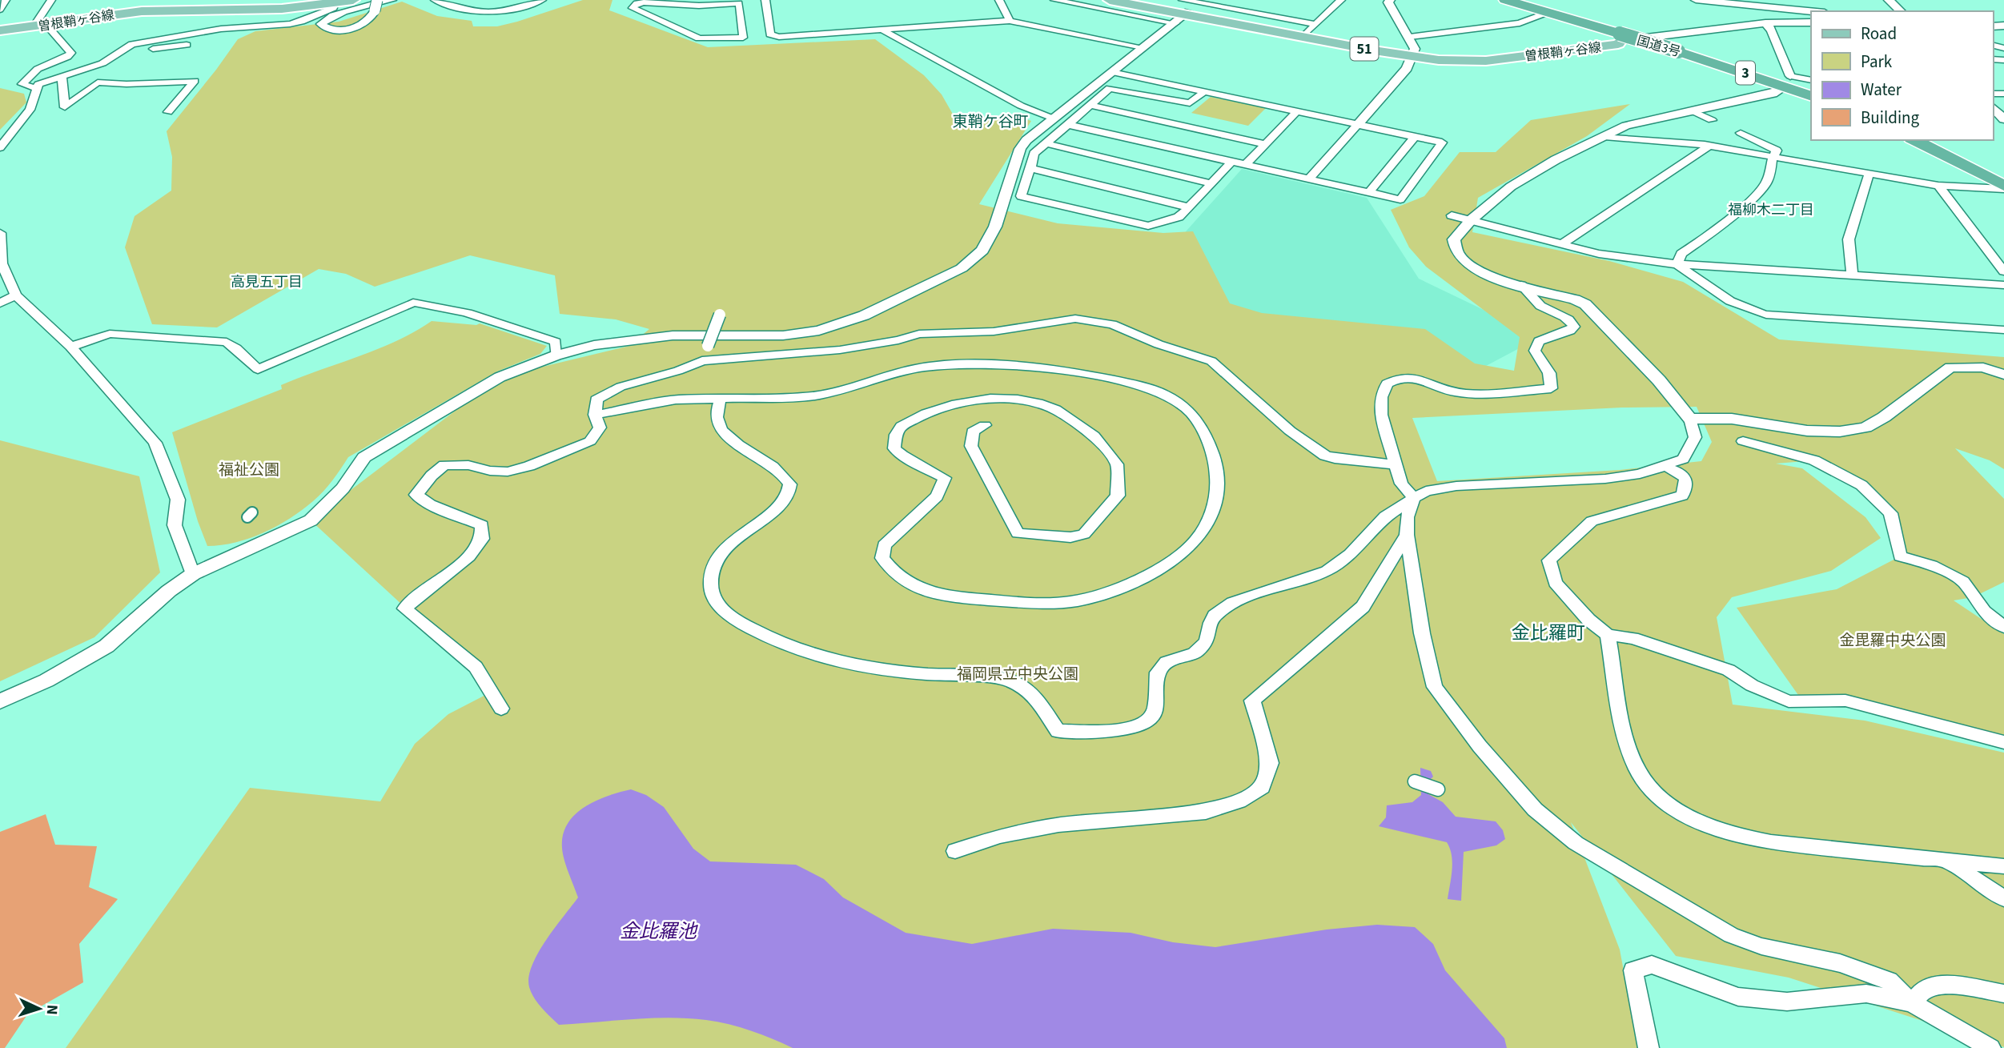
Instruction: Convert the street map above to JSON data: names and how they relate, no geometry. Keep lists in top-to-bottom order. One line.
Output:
{"streets":{"highway":["国道3号","3"],"main road":["曽根鞘ヶ谷線","51"]},"crossings":[["曽根鞘ヶ谷線","国道3号"]],"districts":["東鞘ケ谷町","福柳木二丁目","高見五丁目","金比羅町"],"water":["金比羅池"],"parks":["福祉公園","金毘羅中央公園","福岡県立中央公園"],"legend":["Road","Park","Water","Building"],"north":"right"}
